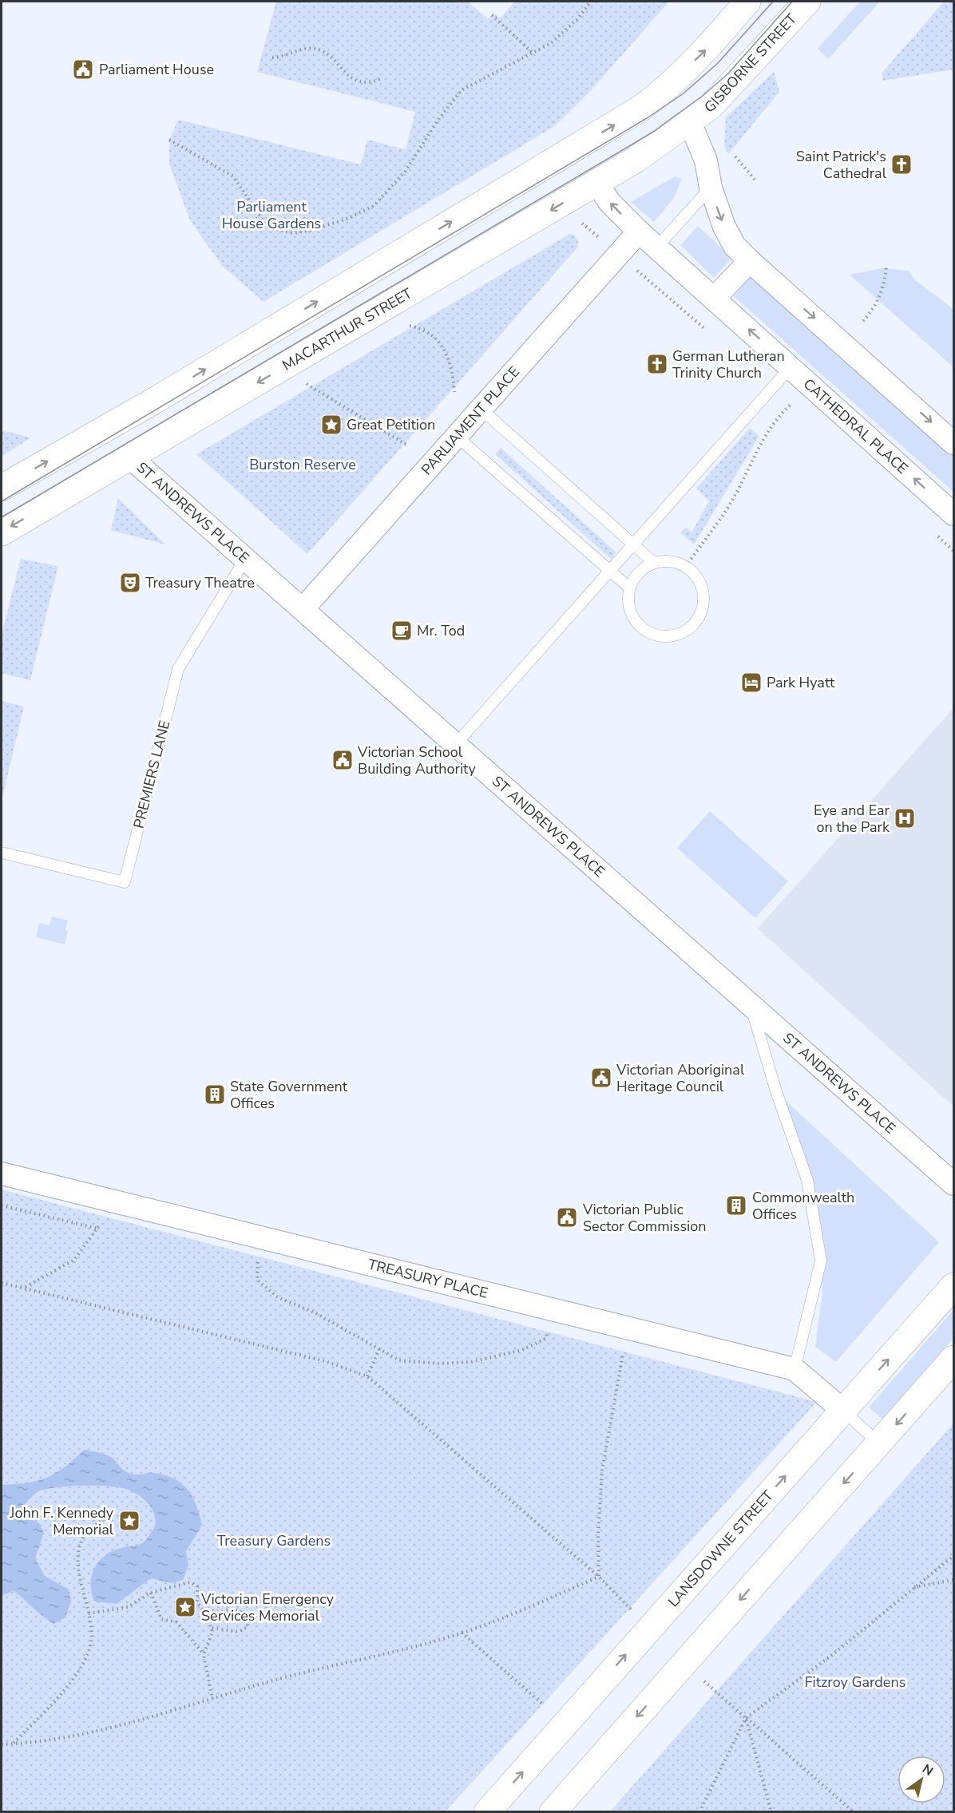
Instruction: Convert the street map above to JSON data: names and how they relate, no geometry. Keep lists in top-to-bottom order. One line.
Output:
{"streets":{"street":["GISBORNE STREET","MACARTHUR STREET","PARLIAMENT PLACE","CATHEDRAL PLACE","ST ANDREWS PLACE","TREASURY PLACE","LANSDOWNE STREET"],"lane":["PREMIERS LANE"]},"crossings":[["GISBORNE STREET","MACARTHUR STREET"],["MACARTHUR STREET","CATHEDRAL PLACE"],["MACARTHUR STREET","ST ANDREWS PLACE"],["PARLIAMENT PLACE","CATHEDRAL PLACE"],["PARLIAMENT PLACE","ST ANDREWS PLACE"],["ST ANDREWS PLACE","PREMIERS LANE"],["TREASURY PLACE","LANSDOWNE STREET"]],"parks":["Parliament House Gardens","Burston Reserve","Treasury Gardens","Fitzroy Gardens"],"places":{"public building":["Parliament House","Victorian School Building Authority","Victorian Aboriginal Heritage Council","Victorian Public Sector Commission"],"church":["Saint Patrick's Cathedral","German Lutheran Trinity Church"],"place":["Great Petition","John F. Kennedy Memorial","Victorian Emergency Services Memorial"],"theatre":["Treasury Theatre"],"cafe":["Mr. Tod"],"hotel":["Park Hyatt"],"hospital":["Eye and Ear on the Park"],"building":["State Government Offices","Commonwealth Offices"]},"north":"top right"}
